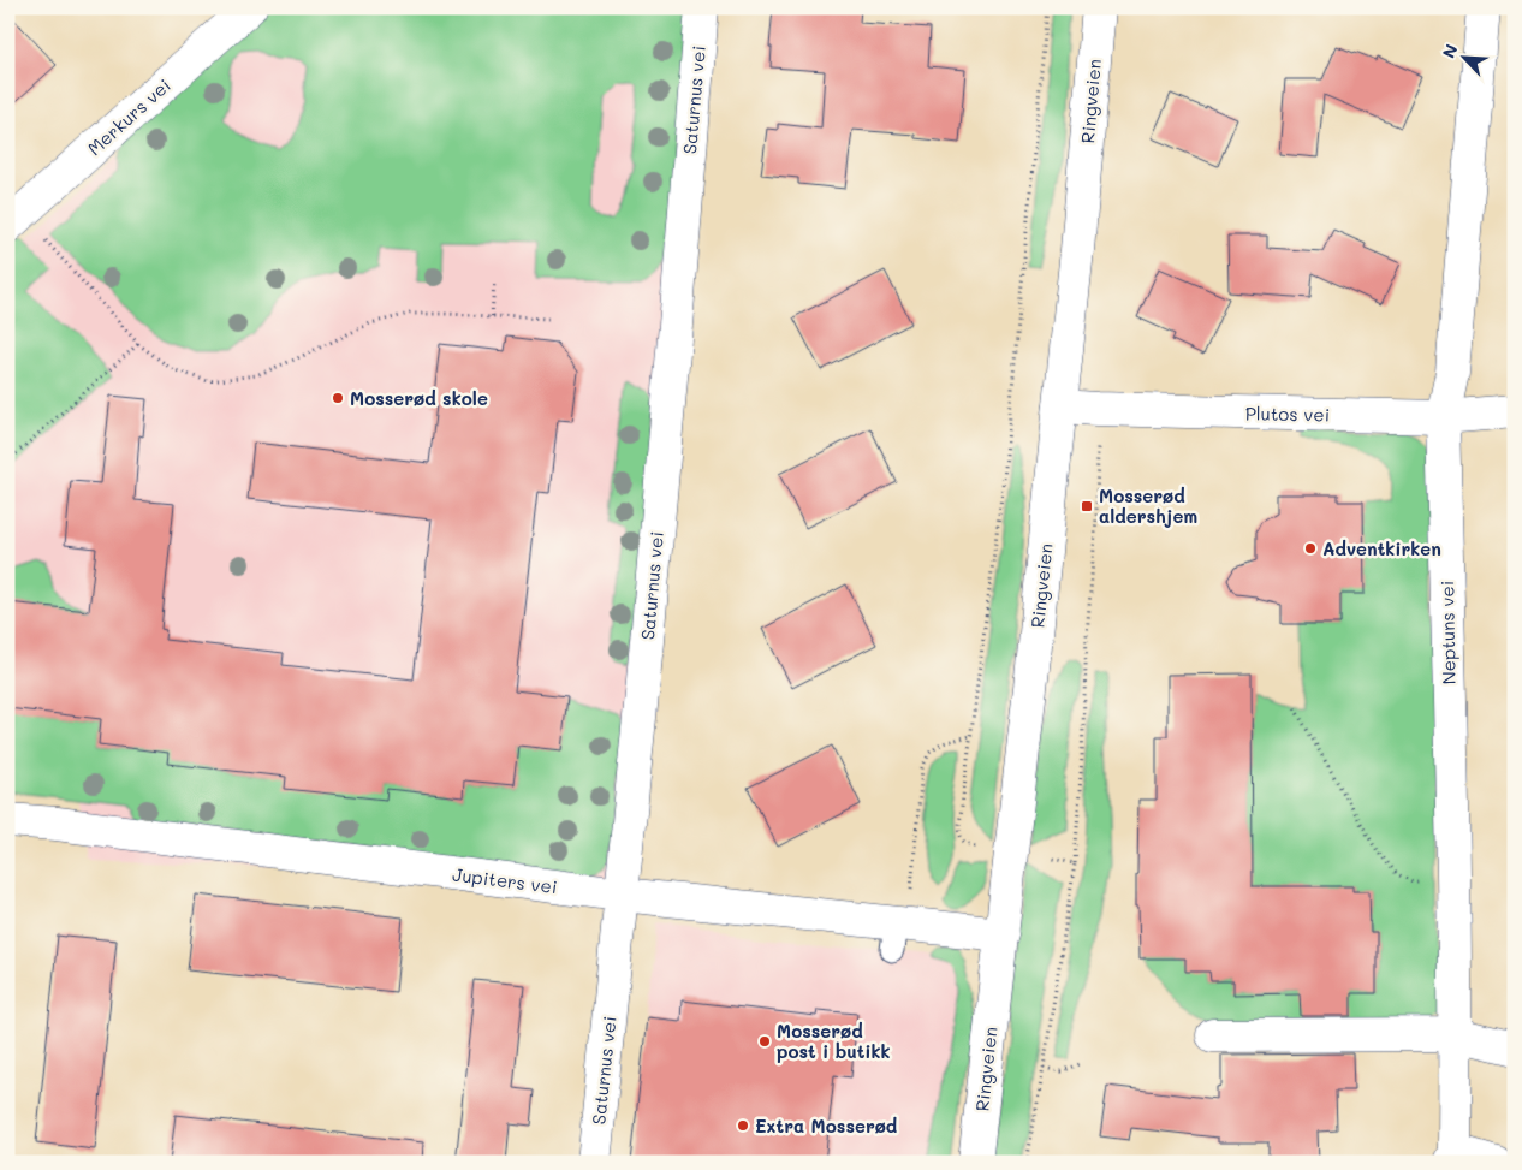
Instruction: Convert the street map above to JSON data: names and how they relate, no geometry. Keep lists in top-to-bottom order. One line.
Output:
{"streets":{"street":["Saturnus vei","Ringveien","Merkurs vei","Plutos vei","Neptuns vei","Jupiters vei"]},"crossings":[["Saturnus vei","Jupiters vei"],["Ringveien","Plutos vei"],["Ringveien","Jupiters vei"],["Plutos vei","Neptuns vei"]],"places":{"other":["Mosserød skole","Adventkirken","Mosserød post i butikk","Extra Mosserød"],"transit":["Mosserød aldershjem"]},"north":"top left"}
